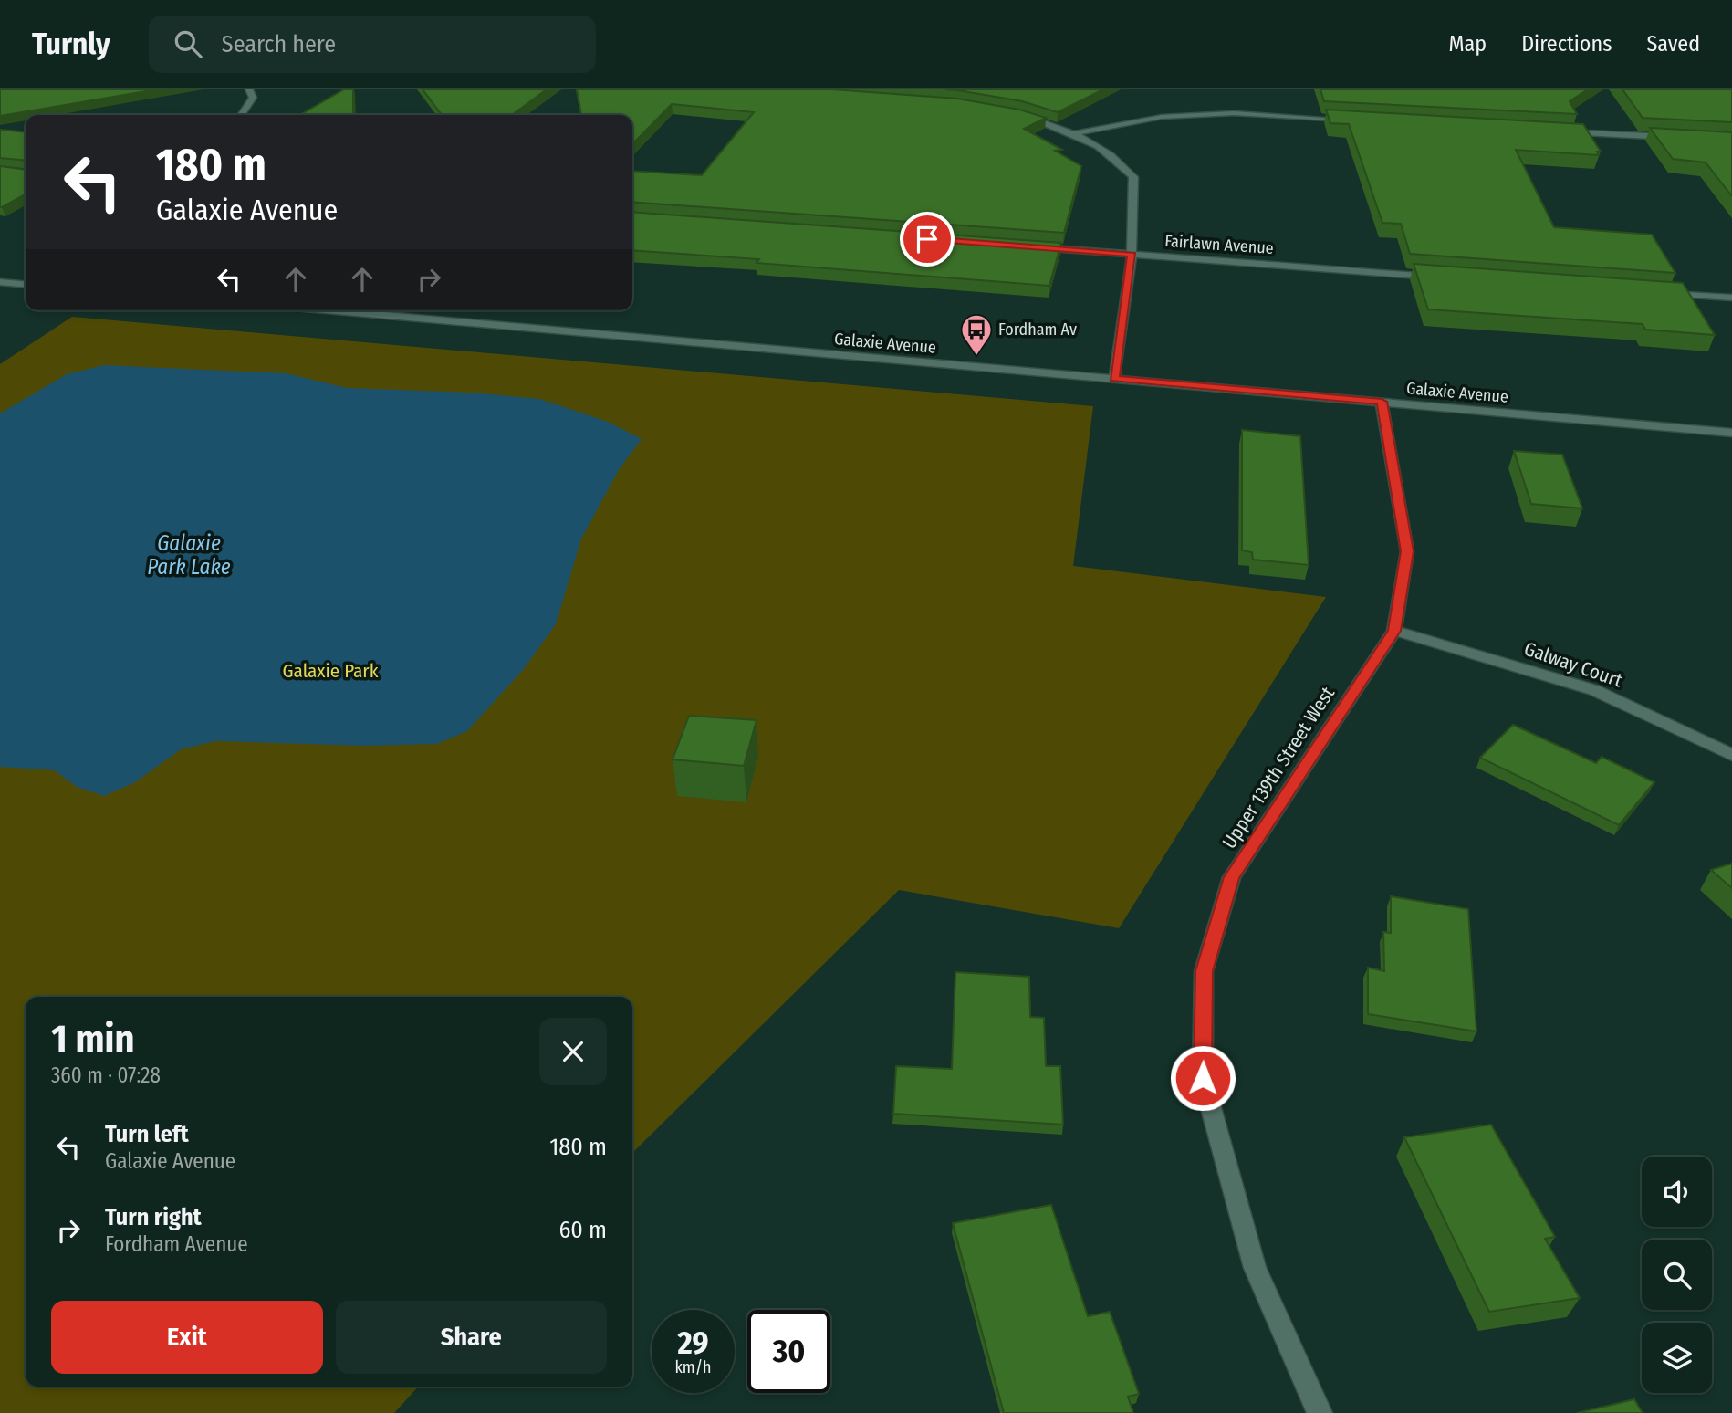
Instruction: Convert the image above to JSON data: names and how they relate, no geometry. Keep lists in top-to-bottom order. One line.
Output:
{"streets":{"street":["Fairlawn Avenue","Galaxie Avenue","Galway Court","Upper 139th Street West"]},"crossings":[["Galaxie Avenue","Upper 139th Street West"],["Galway Court","Upper 139th Street West"]],"water":["Galaxie Park Lake"],"parks":["Galaxie Park"],"places":{"bus stop":["Fordham Av"]},"page":{"header":"Turnly","search":"Search here","nav":["Map","Directions","Saved"],"turn":["180 m","Galaxie Avenue"],"heading":["1 min","360 m · 07:28"],"list":[{"name":"Turn left","note":"Galaxie Avenue","value":"180 m"},{"name":"Turn right","note":"Fordham Avenue","value":"60 m"}],"buttons":["Exit","Share"],"speed":"29 km/h","limit":"30"}}
